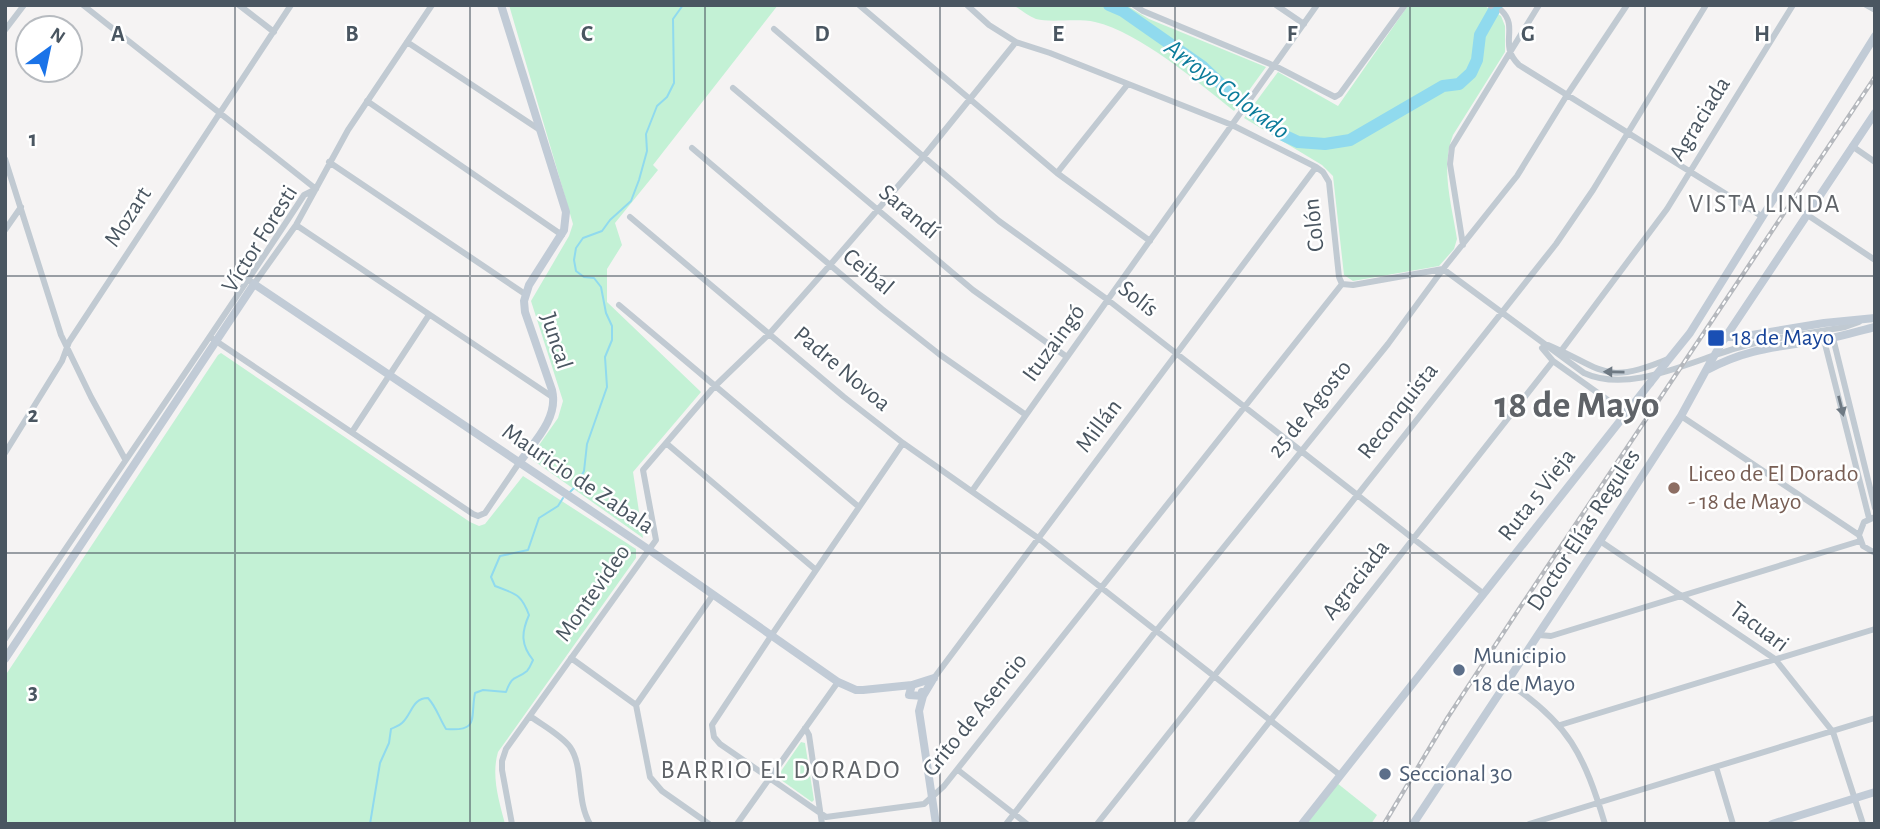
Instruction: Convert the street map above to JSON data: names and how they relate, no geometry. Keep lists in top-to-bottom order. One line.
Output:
{"streets":{"street":["Agraciada","Sarandí","Mozart","Colón","Víctor Foresti","Ceibal","Solís","Juncal","Ituzaingó","Padre Novoa","25 de Agosto","Reconquista","Millán","Mauricio de Zabala","Ruta 5 Vieja","Doctor Elías Regules","Montevideo","Tacuari","Grito de Asencio"]},"crossings":[["Agraciada","Solís"],["Agraciada","Padre Novoa"],["Sarandí","Ituzaingó"],["Sarandí","Montevideo"],["Colón","Ituzaingó"],["Colón","25 de Agosto"],["Colón","Millán"],["Colón","Montevideo"],["Colón","Grito de Asencio"],["Víctor Foresti","Mauricio de Zabala"],["Ceibal","Ituzaingó"],["Ceibal","Montevideo"],["Solís","Ituzaingó"],["Solís","25 de Agosto"],["Solís","Reconquista"],["Solís","Millán"],["Solís","Ruta 5 Vieja"],["Solís","Montevideo"],["Solís","Grito de Asencio"],["Juncal","Mauricio de Zabala"],["Ituzaingó","Padre Novoa"],["Padre Novoa","25 de Agosto"],["Padre Novoa","Reconquista"],["Padre Novoa","Millán"],["Padre Novoa","Ruta 5 Vieja"],["Padre Novoa","Montevideo"],["Padre Novoa","Grito de Asencio"],["Millán","Mauricio de Zabala"],["Mauricio de Zabala","Montevideo"],["Doctor Elías Regules","Tacuari"]],"districts":["VISTA LINDA","18 de Mayo","BARRIO EL DORADO"],"water":["Arroyo Colorado"],"places":{"transit":["18 de Mayo"],"other":["Liceo de El Dorado - 18 de Mayo","Municipio 18 de Mayo","Seccional 30"]},"north":"top right","grid":{"columns":["A","B","C","D","E","F","G","H"],"rows":["1","2","3"]}}
